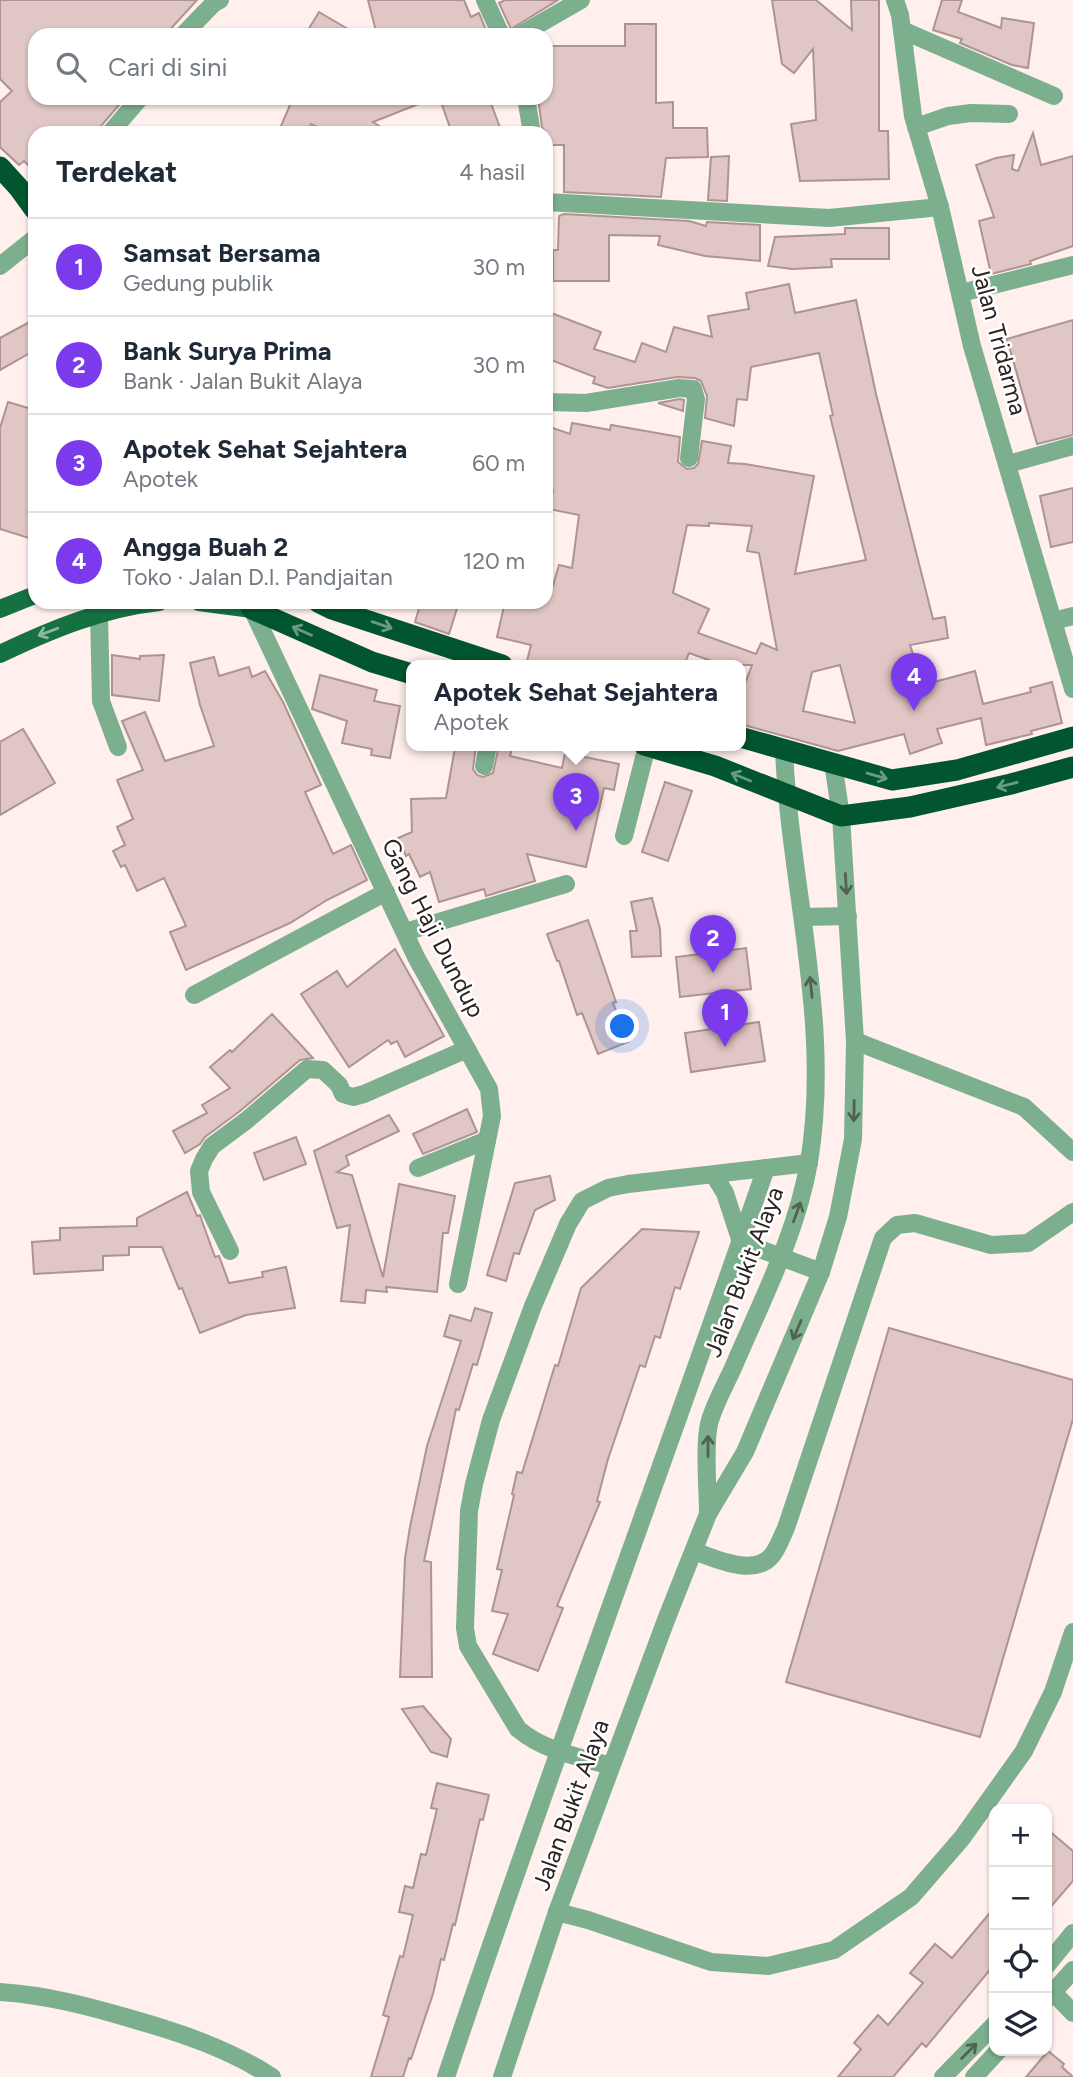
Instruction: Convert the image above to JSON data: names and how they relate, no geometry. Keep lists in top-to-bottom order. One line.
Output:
{"streets":{"street":["Jalan Tridarma","Gang Haji Dundup","Jalan Bukit Alaya"]},"page":{"search":"Cari di sini","heading":["Terdekat","4 hasil"],"list":[{"mark":"1","name":"Samsat Bersama","note":"Gedung publik","value":"30 m"},{"mark":"2","name":"Bank Surya Prima","note":"Bank · Jalan Bukit Alaya","value":"30 m"},{"mark":"3","name":"Apotek Sehat Sejahtera","note":"Apotek","value":"60 m"},{"mark":"4","name":"Angga Buah 2","note":"Toko · Jalan D.I. Pandjaitan","value":"120 m"}],"pins":["4","3","2","1"],"popup":["Apotek Sehat Sejahtera","Apotek"],"map_buttons":["+","−"]}}
